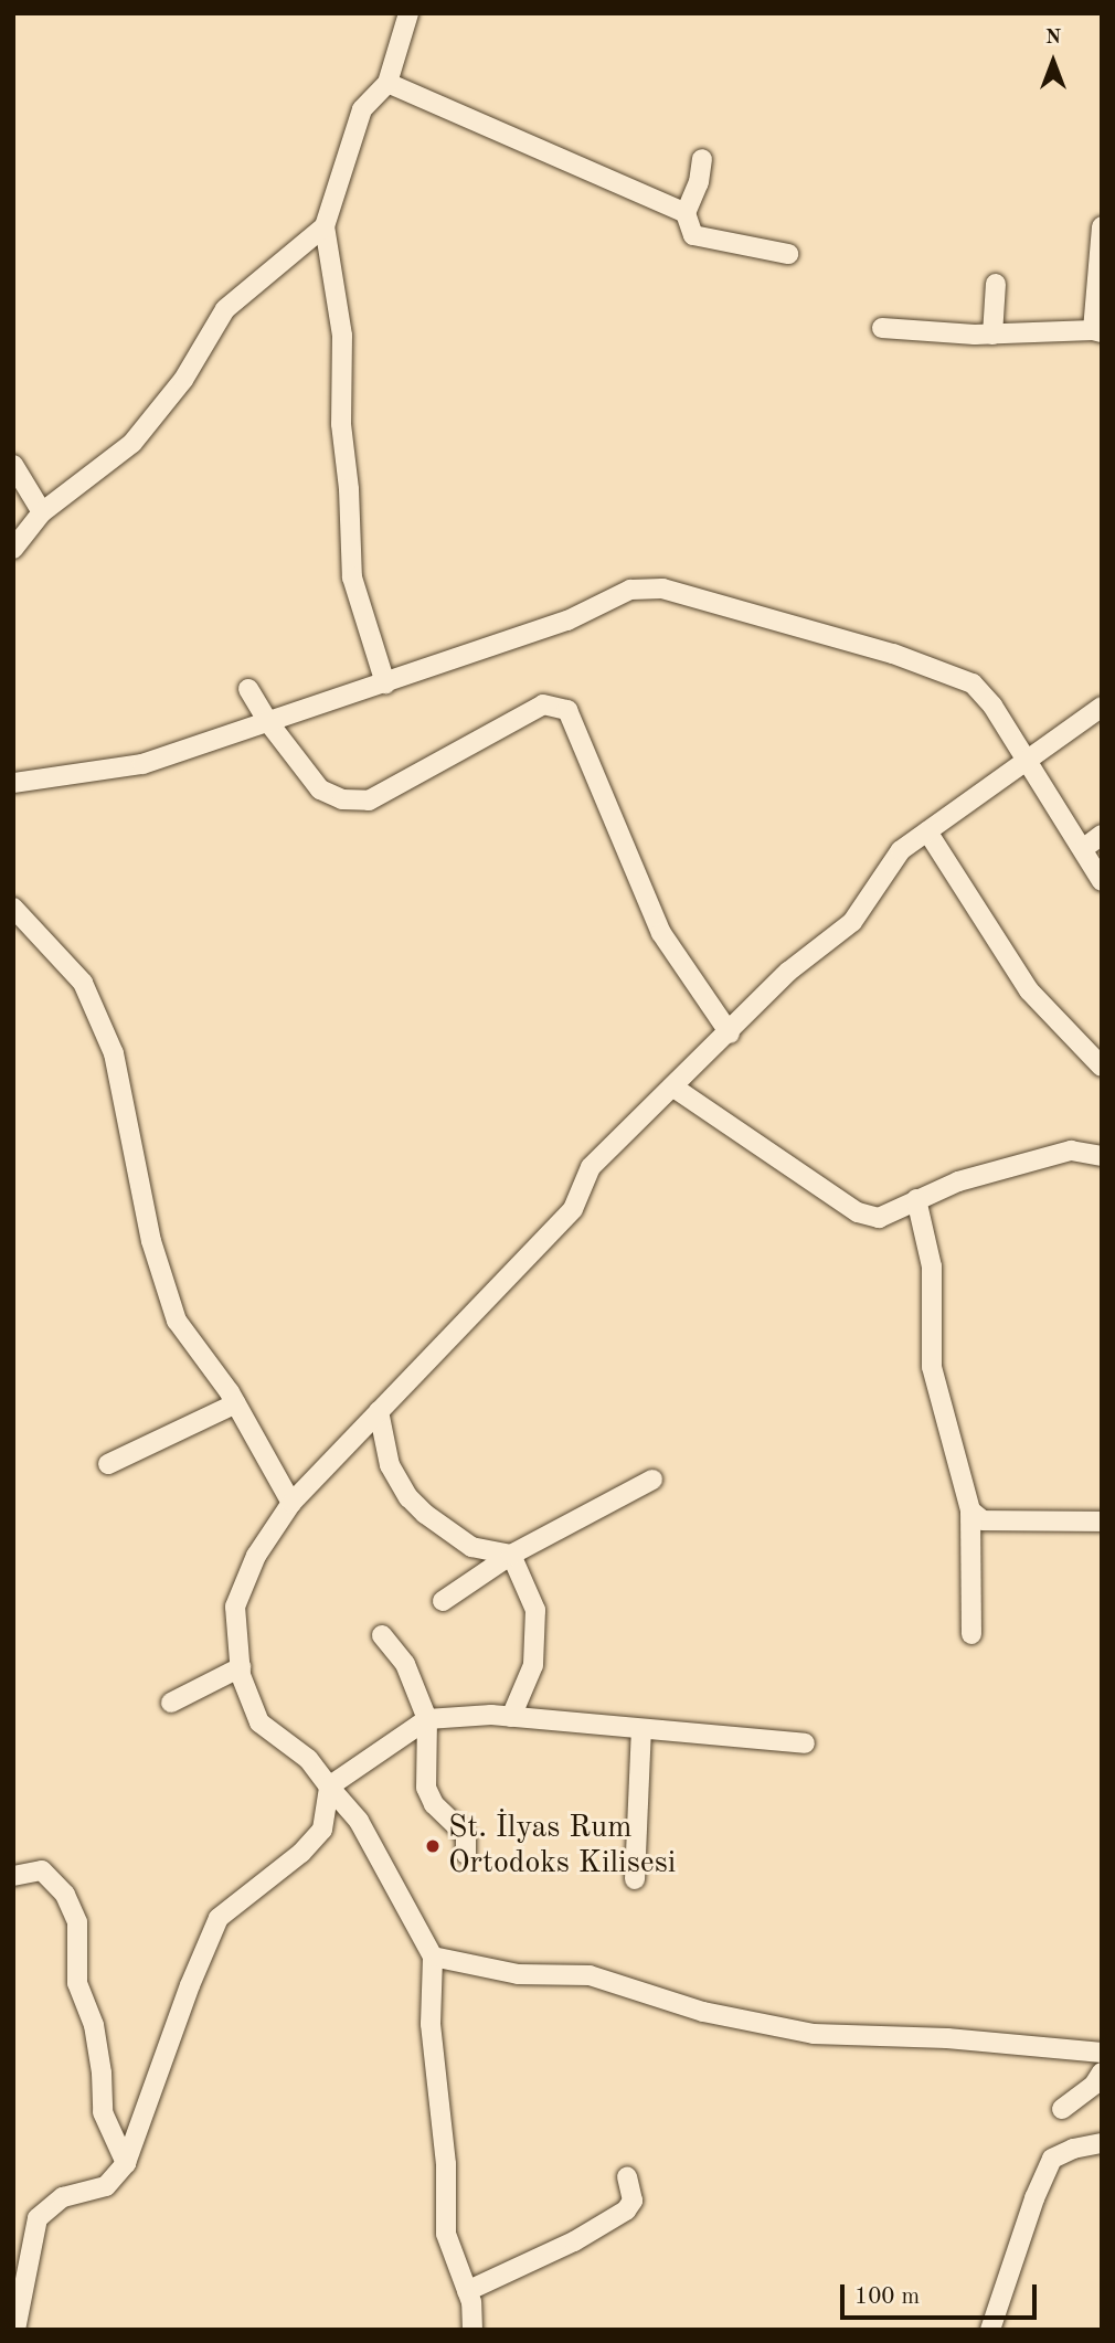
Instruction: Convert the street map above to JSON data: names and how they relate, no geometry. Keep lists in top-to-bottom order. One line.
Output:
{"places":["St. İlyas Rum Ortodoks Kilisesi"],"scale_bar":"100 m","north":"top"}
